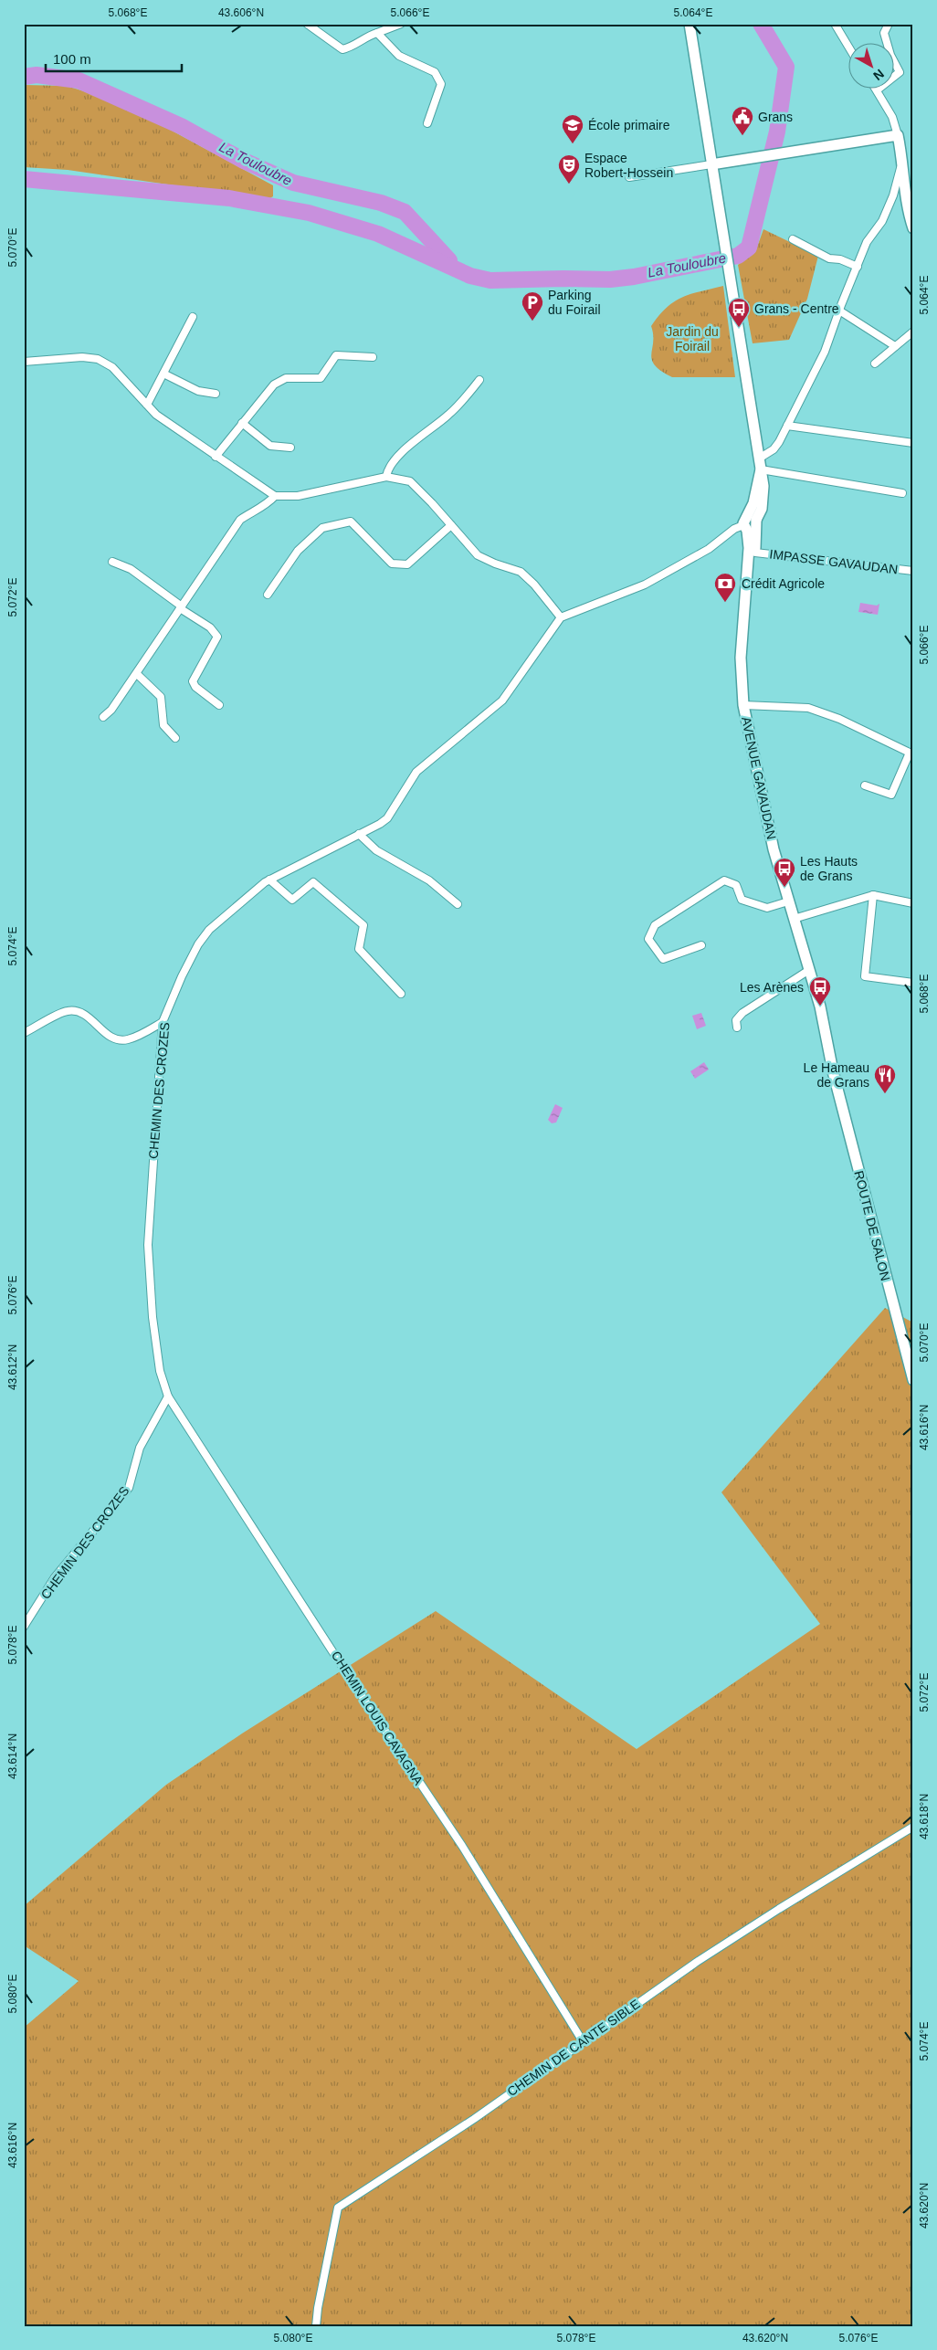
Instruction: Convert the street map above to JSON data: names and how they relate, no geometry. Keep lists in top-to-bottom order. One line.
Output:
{"streets":{"street":["IMPASSE GAVAUDAN","AVENUE GAVAUDAN","CHEMIN DES CROZES","ROUTE DE SALON","CHEMIN LOUIS CAVAGNA","CHEMIN DE CANTE SIBLE"]},"crossings":[["IMPASSE GAVAUDAN","AVENUE GAVAUDAN"],["AVENUE GAVAUDAN","ROUTE DE SALON"],["CHEMIN DES CROZES","CHEMIN LOUIS CAVAGNA"],["CHEMIN LOUIS CAVAGNA","CHEMIN DE CANTE SIBLE"]],"water":["La Touloubre"],"parks":["Jardin du Foirail"],"places":{"public building":["Grans"],"school or university":["École primaire"],"theatre":["Espace Robert-Hossein"],"parking":["Parking du Foirail"],"bus stop":["Grans - Centre","Les Hauts de Grans","Les Arènes"],"bank":["Crédit Agricole"],"restaurant":["Le Hameau de Grans"]},"scale_bar":"100 m","north":"bottom right","coordinates":["5.068°E","43.606°N","5.066°E","5.064°E","5.070°E","5.072°E","5.074°E","5.076°E","43.612°N","43.616°N","5.078°E","43.614°N","43.618°N","5.080°E","43.620°N"]}
